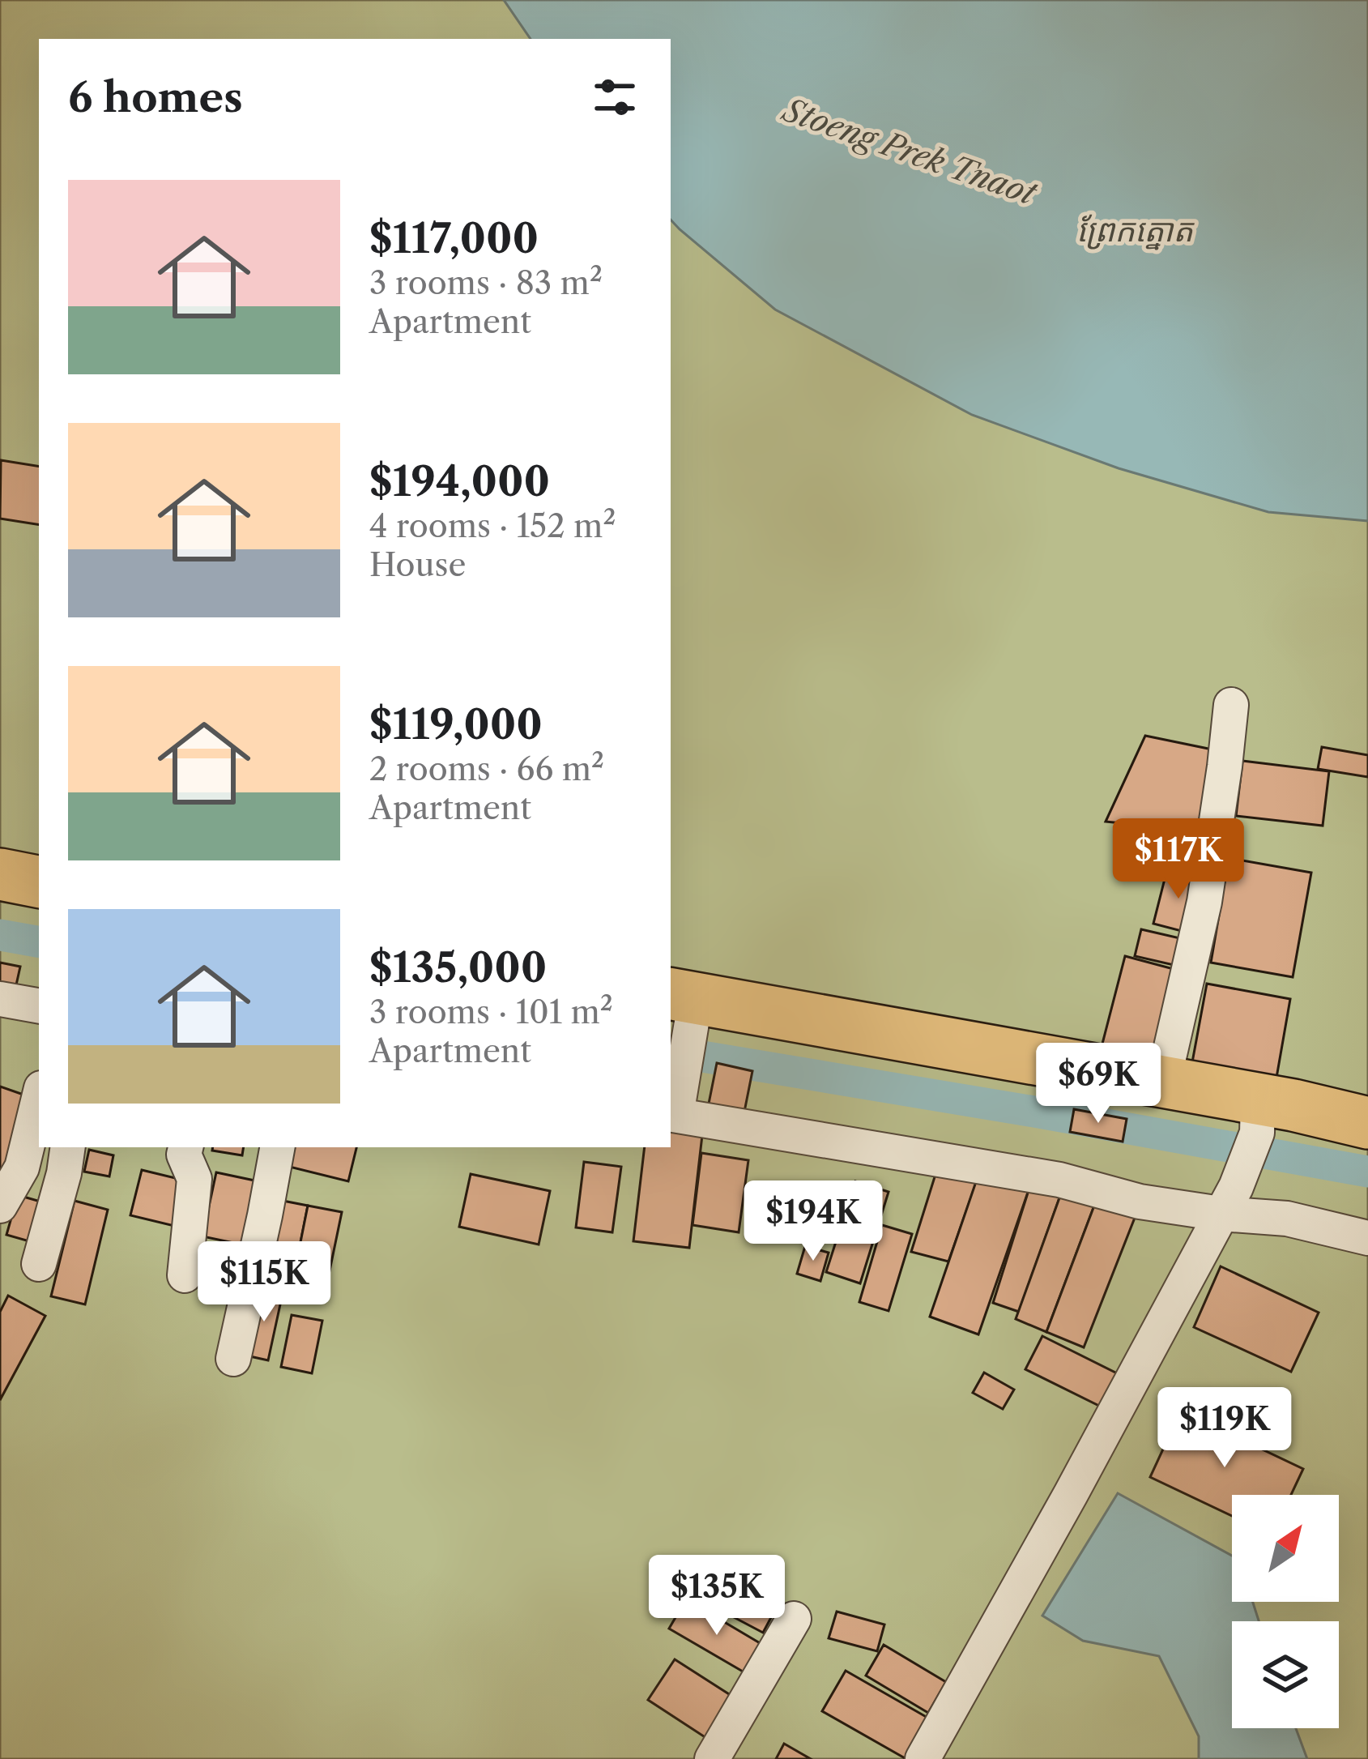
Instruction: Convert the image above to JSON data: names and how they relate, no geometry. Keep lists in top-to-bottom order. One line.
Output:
{"water":["Stoeng Prek Tnaot","ព្រែកត្នោត"],"north":"top right","page":{"heading":"6 homes","list":[{"name":"$117,000","note":"3 rooms · 83 m² · Apartment"},{"name":"$194,000","note":"4 rooms · 152 m² · House"},{"name":"$119,000","note":"2 rooms · 66 m² · Apartment"},{"name":"$135,000","note":"3 rooms · 101 m² · Apartment"}],"price":["$117K","$69K","$194K","$115K","$119K","$135K"]}}
